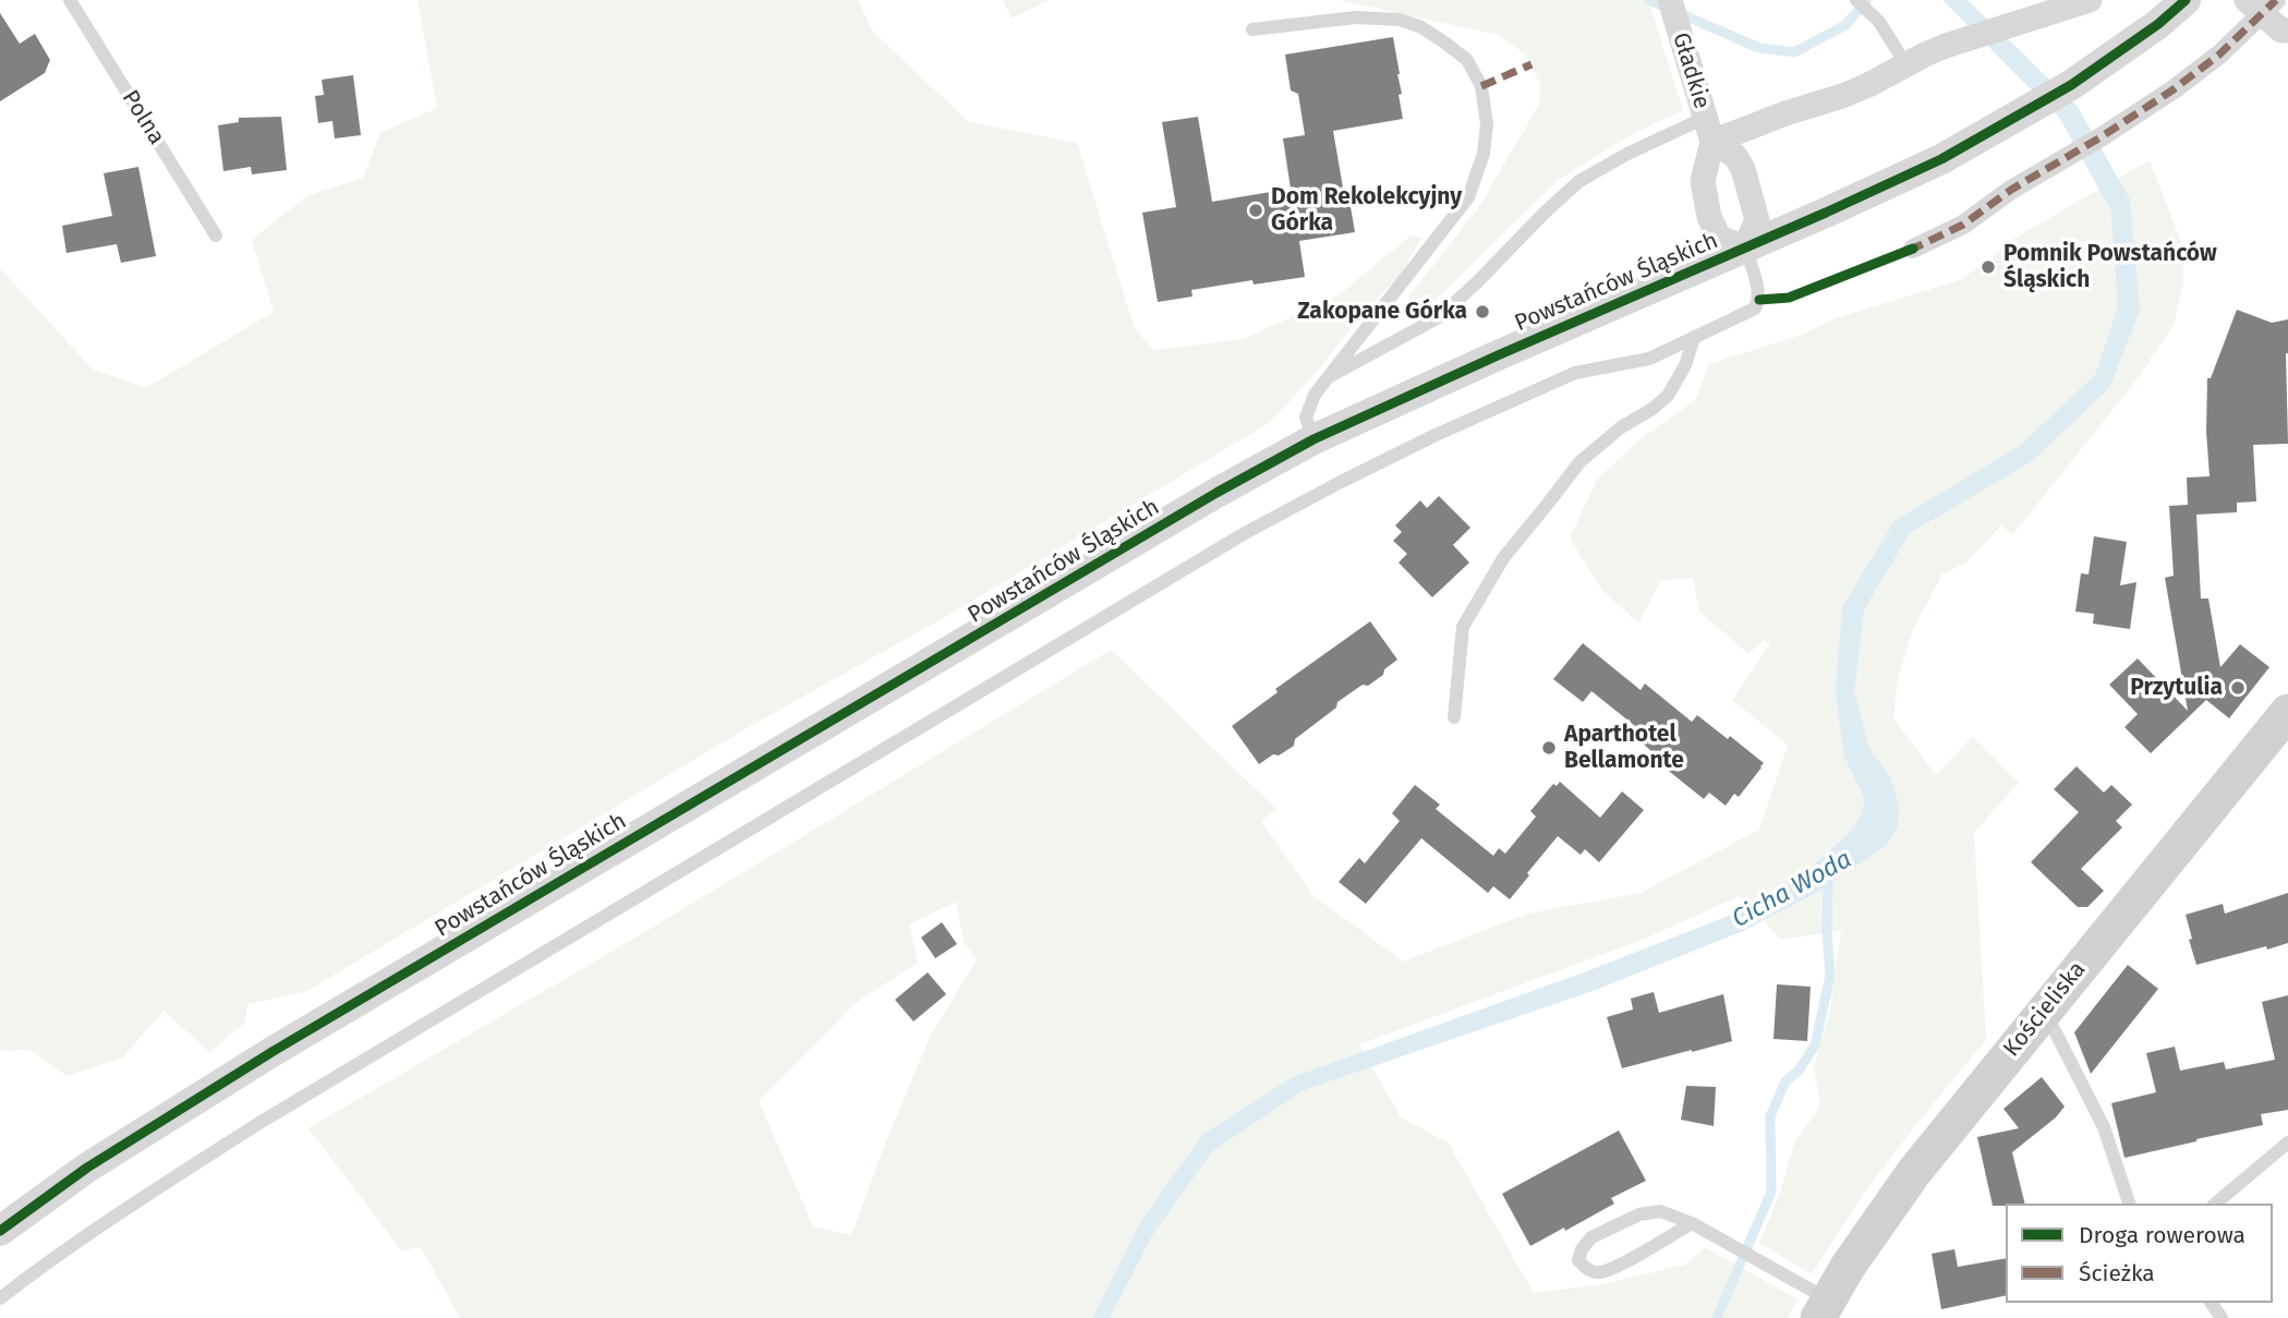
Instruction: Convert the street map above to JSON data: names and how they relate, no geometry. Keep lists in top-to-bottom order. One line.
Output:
{"streets":{"main road":["Kościeliska"],"street":["Gładkie","Powstańców Śląskich"],"lane":["Polna"]},"water":["Cicha Woda"],"places":["Dom Rekolekcyjny Górka","Pomnik Powstańców Śląskich","Zakopane Górka","Przytulia","Aparthotel Bellamonte"],"legend":["Droga rowerowa","Ścieżka"]}
